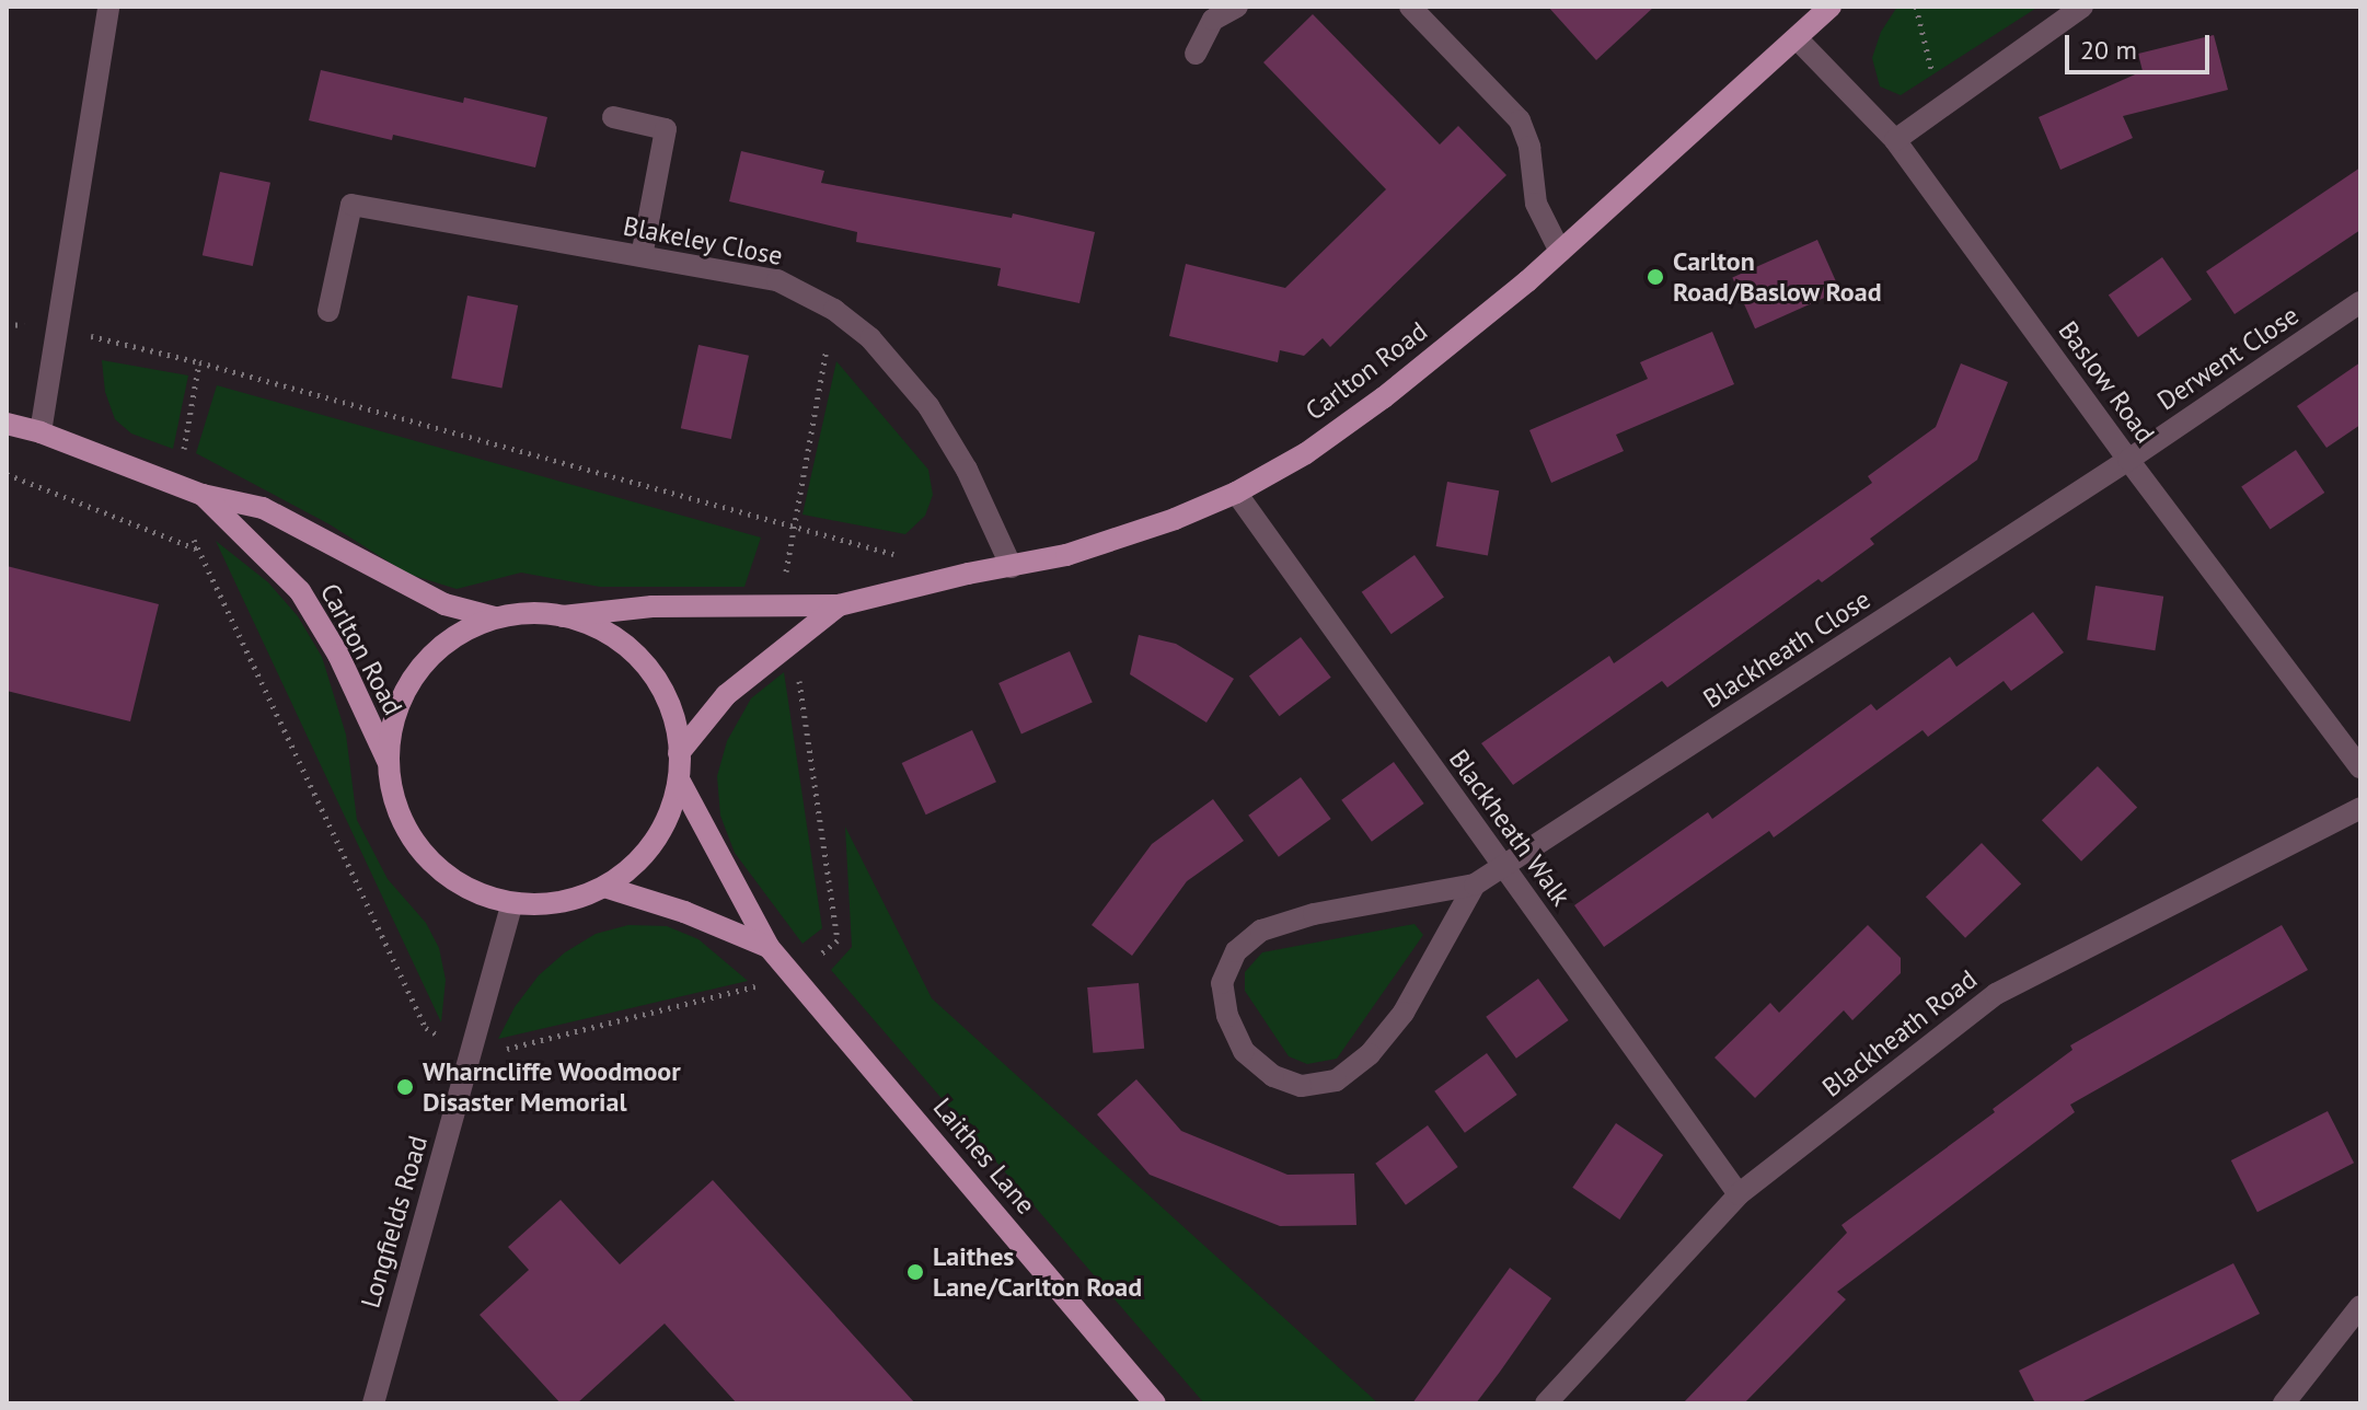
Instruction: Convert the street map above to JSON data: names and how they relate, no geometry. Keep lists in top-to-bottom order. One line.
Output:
{"streets":{"main road":["Carlton Road","Laithes Lane"],"street":["Blakeley Close","Derwent Close","Baslow Road","Blackheath Close","Blackheath Walk","Blackheath Road","Longfields Road"]},"crossings":[["Blakeley Close","Carlton Road"],["Derwent Close","Baslow Road"],["Derwent Close","Blackheath Close"],["Carlton Road","Baslow Road"],["Carlton Road","Blackheath Walk"],["Carlton Road","Laithes Lane"],["Carlton Road","Longfields Road"],["Baslow Road","Blackheath Close"],["Blackheath Close","Blackheath Walk"],["Blackheath Walk","Blackheath Road"],["Laithes Lane","Longfields Road"]],"places":["Carlton Road/Baslow Road","Wharncliffe Woodmoor Disaster Memorial","Laithes Lane/Carlton Road"],"scale_bar":"20 m"}
